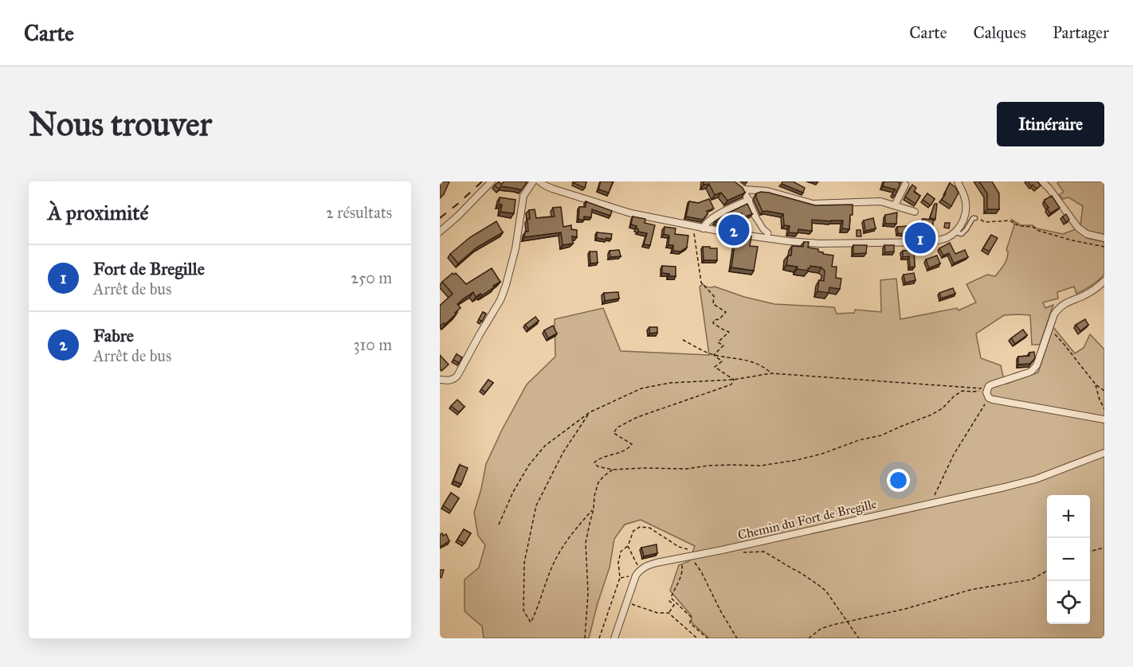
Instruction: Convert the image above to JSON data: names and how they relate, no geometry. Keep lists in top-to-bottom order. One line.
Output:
{"streets":{"street":["Chemin du Fort de Bregille"]},"page":{"header":"Carte","nav":["Carte","Calques","Partager"],"buttons":"Itinéraire","title":"Nous trouver","heading":["À proximité","2 résultats"],"pins":["2","1"],"list":[{"mark":"1","name":"Fort de Bregille","note":"Arrêt de bus","value":"250 m"},{"mark":"2","name":"Fabre","note":"Arrêt de bus","value":"310 m"}],"map_buttons":["+","−"]}}
